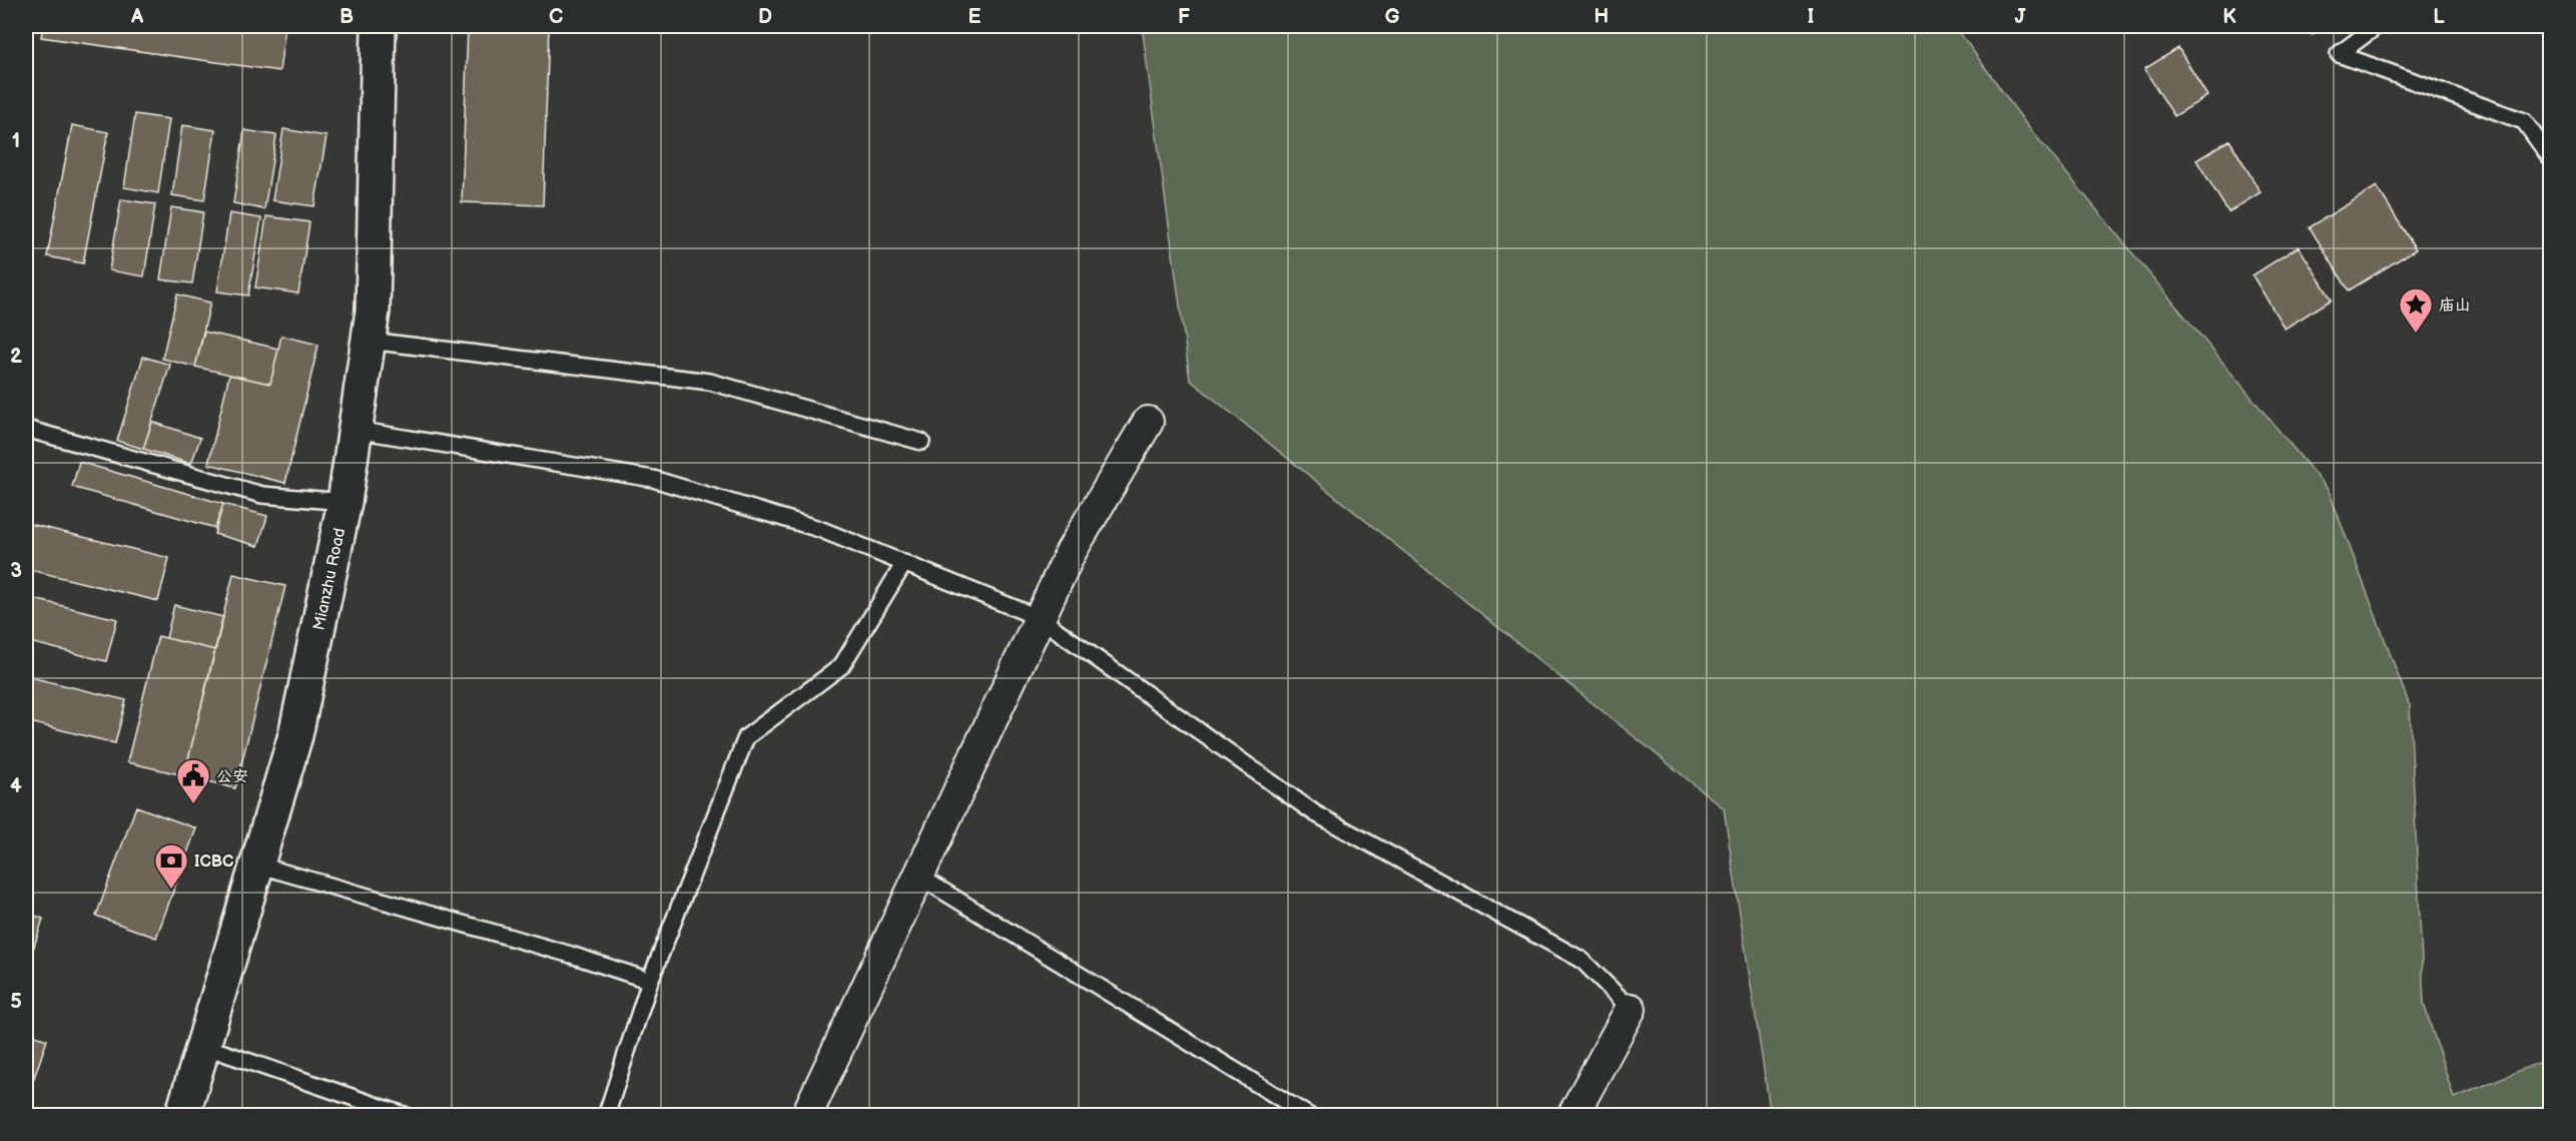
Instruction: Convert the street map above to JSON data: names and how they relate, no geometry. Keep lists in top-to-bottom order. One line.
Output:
{"streets":{"street":["Mianzhu Road"]},"places":{"place":["庙山"],"public building":["公安"],"bank":["ICBC"]},"grid":{"columns":["A","B","C","D","E","F","G","H","I","J","K","L"],"rows":["1","2","3","4","5"]}}
